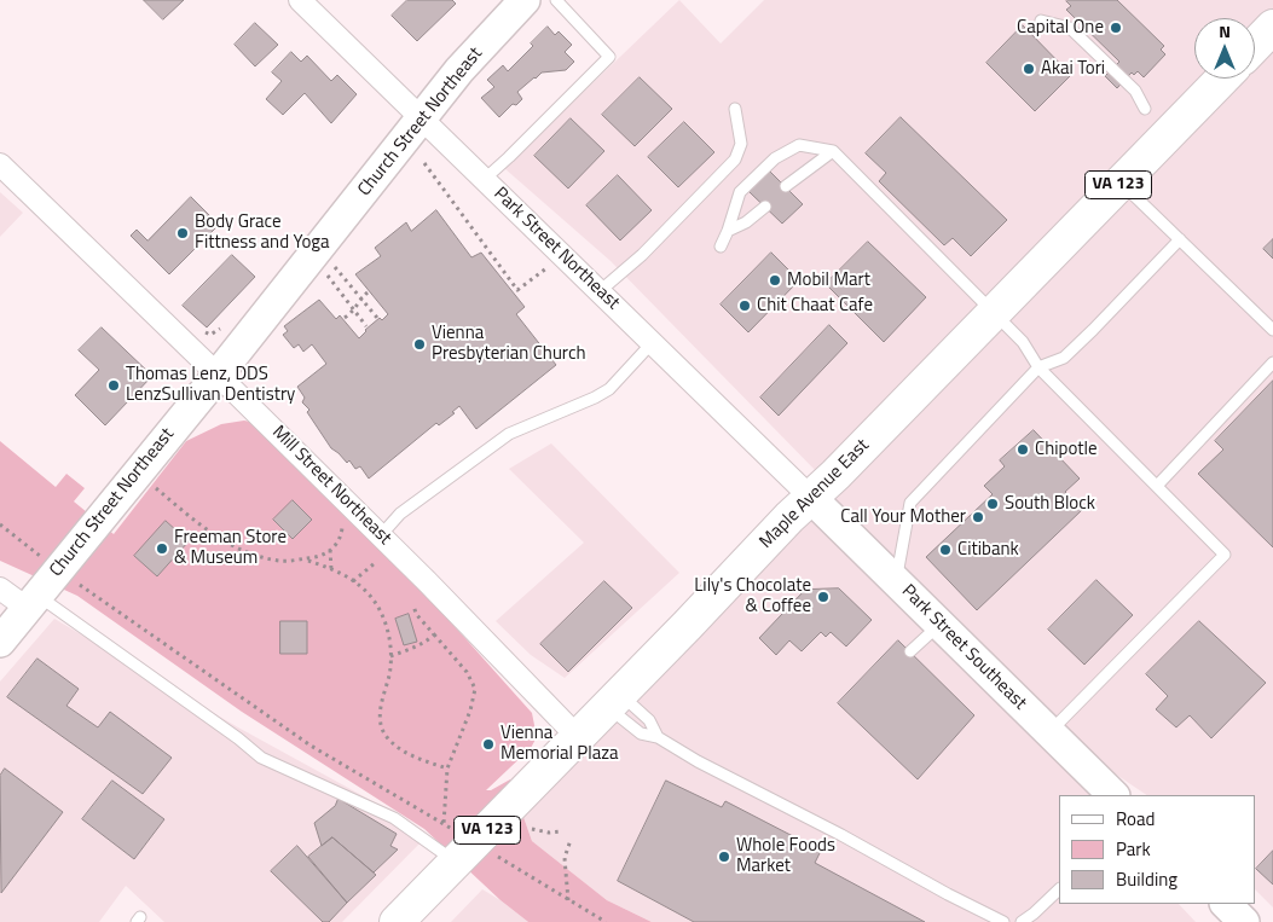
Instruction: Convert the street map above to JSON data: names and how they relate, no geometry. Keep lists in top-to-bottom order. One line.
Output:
{"streets":{"main road":["VA 123","Maple Avenue East"],"street":["Church Street Northeast","Park Street Northeast","Mill Street Northeast","Park Street Southeast"]},"crossings":[["Church Street Northeast","Park Street Northeast"],["Church Street Northeast","Mill Street Northeast"],["Park Street Northeast","Maple Avenue East"],["Park Street Northeast","Park Street Southeast"],["Mill Street Northeast","Maple Avenue East"],["Maple Avenue East","Park Street Southeast"]],"places":["Capital One","Akai Tori","Body Grace Fittness and Yoga","Mobil Mart","Chit Chaat Cafe","Vienna Presbyterian Church","Thomas Lenz, DDS LenzSullivan Dentistry","Chipotle","South Block","Call Your Mother","Freeman Store & Museum","Citibank","Lily's Chocolate & Coffee","Vienna Memorial Plaza","Whole Foods Market"],"legend":["Road","Park","Building"],"north":"top"}
